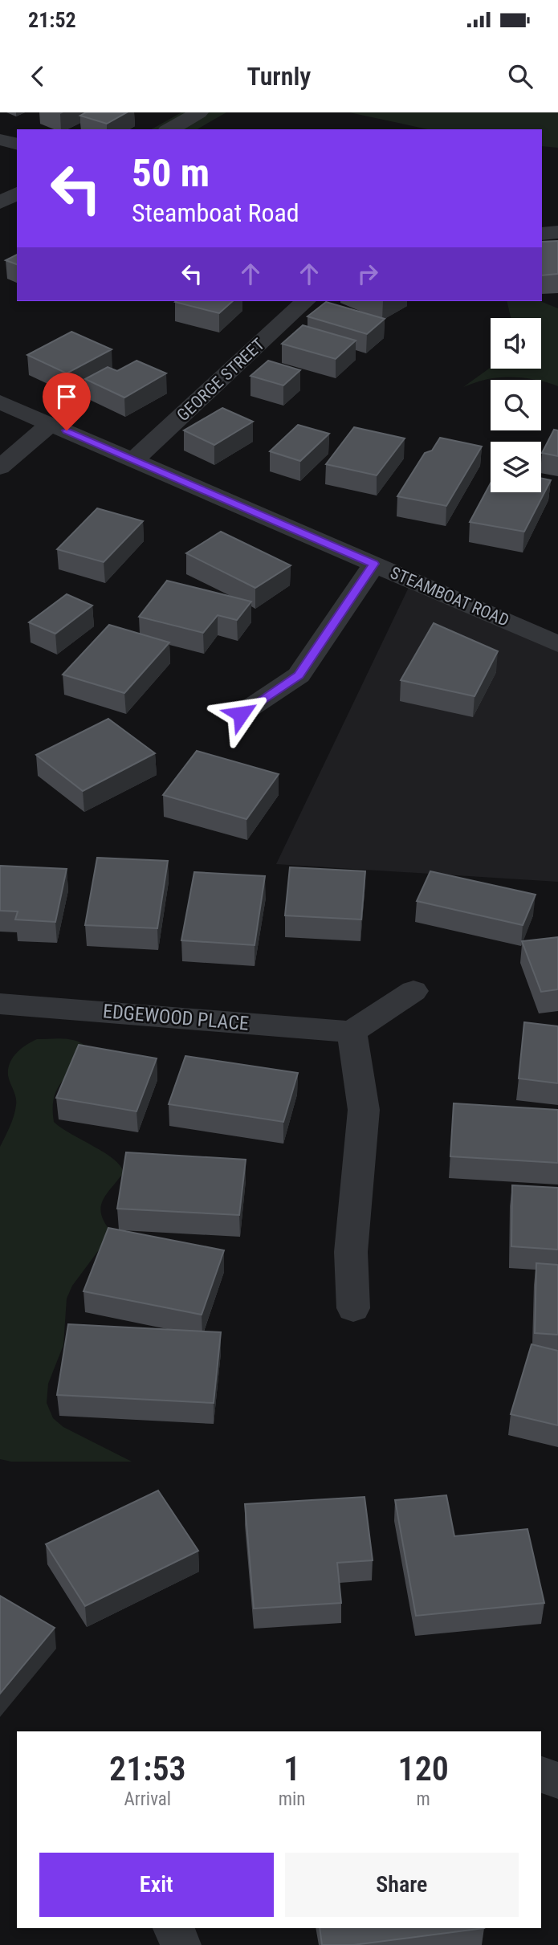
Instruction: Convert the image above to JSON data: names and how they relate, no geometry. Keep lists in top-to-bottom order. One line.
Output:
{"streets":{"street":["GEORGE STREET","STEAMBOAT ROAD","EDGEWOOD PLACE"]},"crossings":[["GEORGE STREET","STEAMBOAT ROAD"]],"page":{"status":"21:52","header":"Turnly","turn":["50 m","Steamboat Road"],"eta":["21:53","Arrival","1","min","120","m"],"buttons":["Exit","Share"]}}
